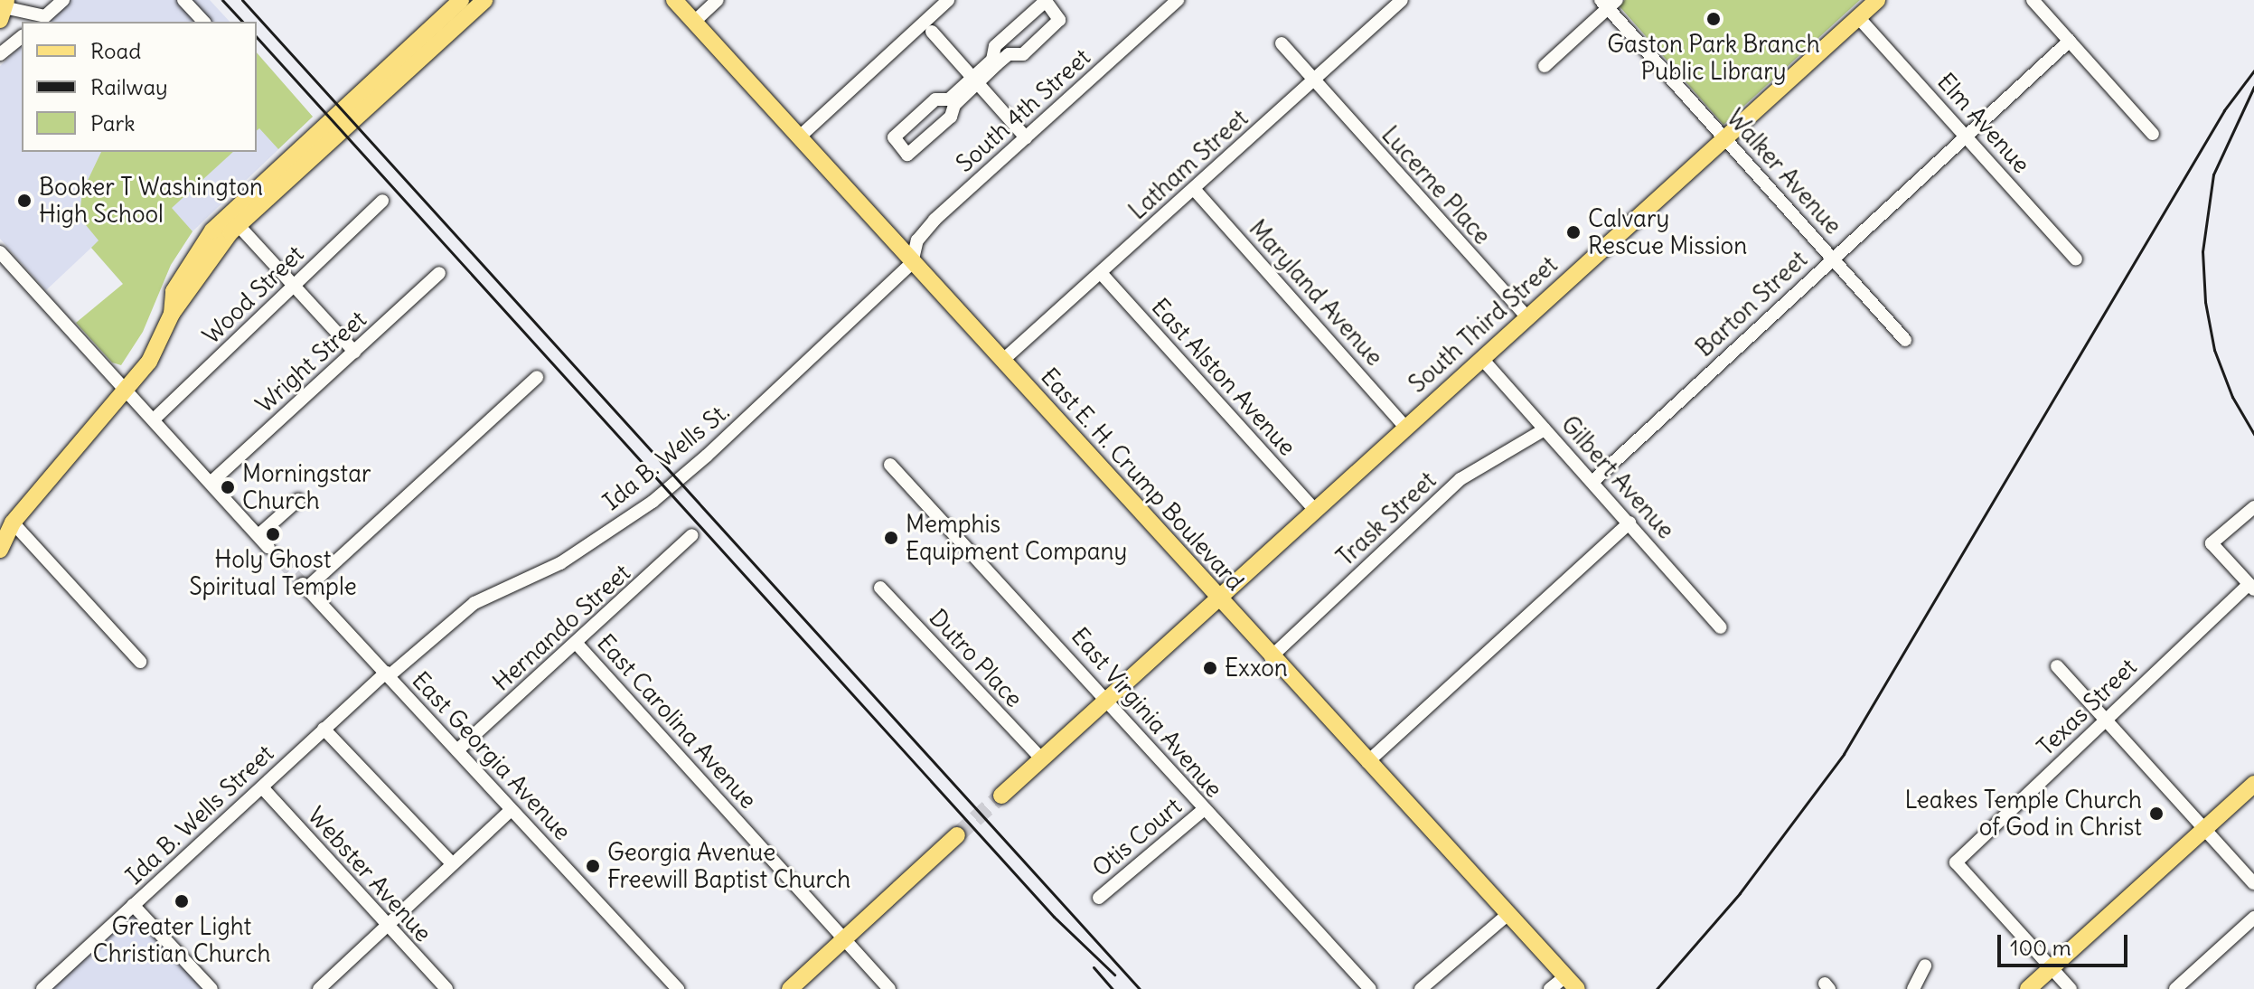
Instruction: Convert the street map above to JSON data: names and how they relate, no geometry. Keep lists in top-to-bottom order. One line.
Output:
{"streets":{"main road":["South Third Street","East E. H. Crump Boulevard"],"street":["South 4th Street","Elm Avenue","Latham Street","Walker Avenue","Lucerne Place","Maryland Avenue","Wood Street","Barton Street","Wright Street","East Alston Avenue","Ida B. Wells St.","Gilbert Avenue","Trask Street","Hernando Street","Dutro Place","Texas Street","East Virginia Avenue","East Carolina Avenue","East Georgia Avenue","Ida B. Wells Street","Otis Court","Webster Avenue"]},"crossings":[["South 4th Street","Ida B. Wells St."],["South 4th Street","East E. H. Crump Boulevard"],["Elm Avenue","Barton Street"],["Elm Avenue","South Third Street"],["Latham Street","Lucerne Place"],["Latham Street","Maryland Avenue"],["Latham Street","East Alston Avenue"],["Latham Street","East E. H. Crump Boulevard"],["Walker Avenue","Barton Street"],["Walker Avenue","South Third Street"],["Lucerne Place","South Third Street"],["Maryland Avenue","South Third Street"],["Barton Street","Gilbert Avenue"],["South Third Street","East Alston Avenue"],["South Third Street","Gilbert Avenue"],["South Third Street","East E. H. Crump Boulevard"],["South Third Street","Dutro Place"],["South Third Street","East Virginia Avenue"],["Ida B. Wells St.","East E. H. Crump Boulevard"],["Ida B. Wells St.","East Georgia Avenue"],["Ida B. Wells St.","Ida B. Wells Street"],["Gilbert Avenue","Trask Street"],["East E. H. Crump Boulevard","Trask Street"],["Hernando Street","East Carolina Avenue"],["Hernando Street","East Georgia Avenue"],["East Virginia Avenue","Otis Court"],["East Georgia Avenue","Ida B. Wells Street"],["Ida B. Wells Street","Webster Avenue"]],"places":["Gaston Park Branch Public Library","Booker T Washington High School","Calvary Rescue Mission","Morningstar Church","Holy Ghost Spiritual Temple","Memphis Equipment Company","Exxon","Leakes Temple Church of God in Christ","Georgia Avenue Freewill Baptist Church","Greater Light Christian Church"],"legend":["Road","Railway","Park"],"scale_bar":"100 m"}
